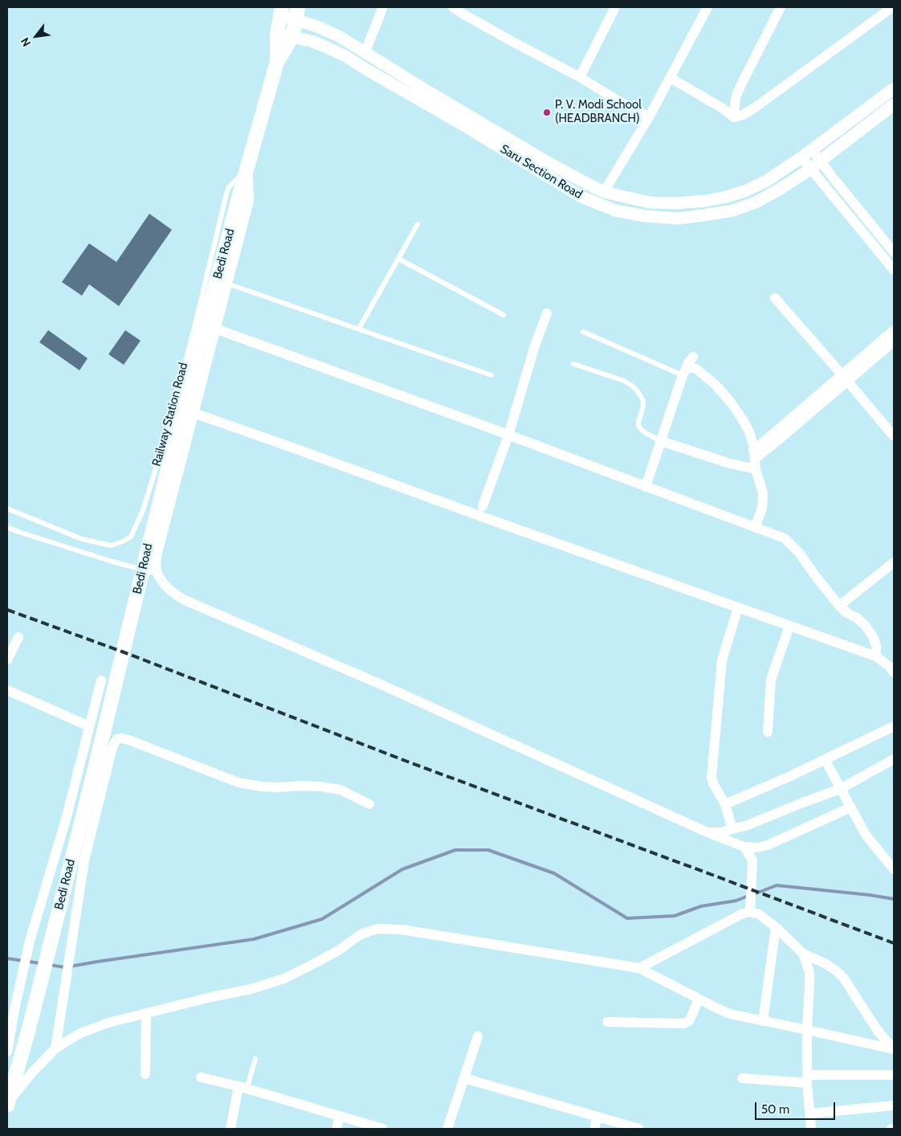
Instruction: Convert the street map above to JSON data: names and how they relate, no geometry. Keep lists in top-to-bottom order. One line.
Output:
{"streets":{"main road":["Bedi Road"],"street":["Saru Section Road"],"lane":["Railway Station Road"]},"crossings":[["Saru Section Road","Bedi Road"],["Bedi Road","Railway Station Road"]],"places":["P. V. Modi School (HEADBRANCH)"],"scale_bar":"50 m","north":"bottom left"}
